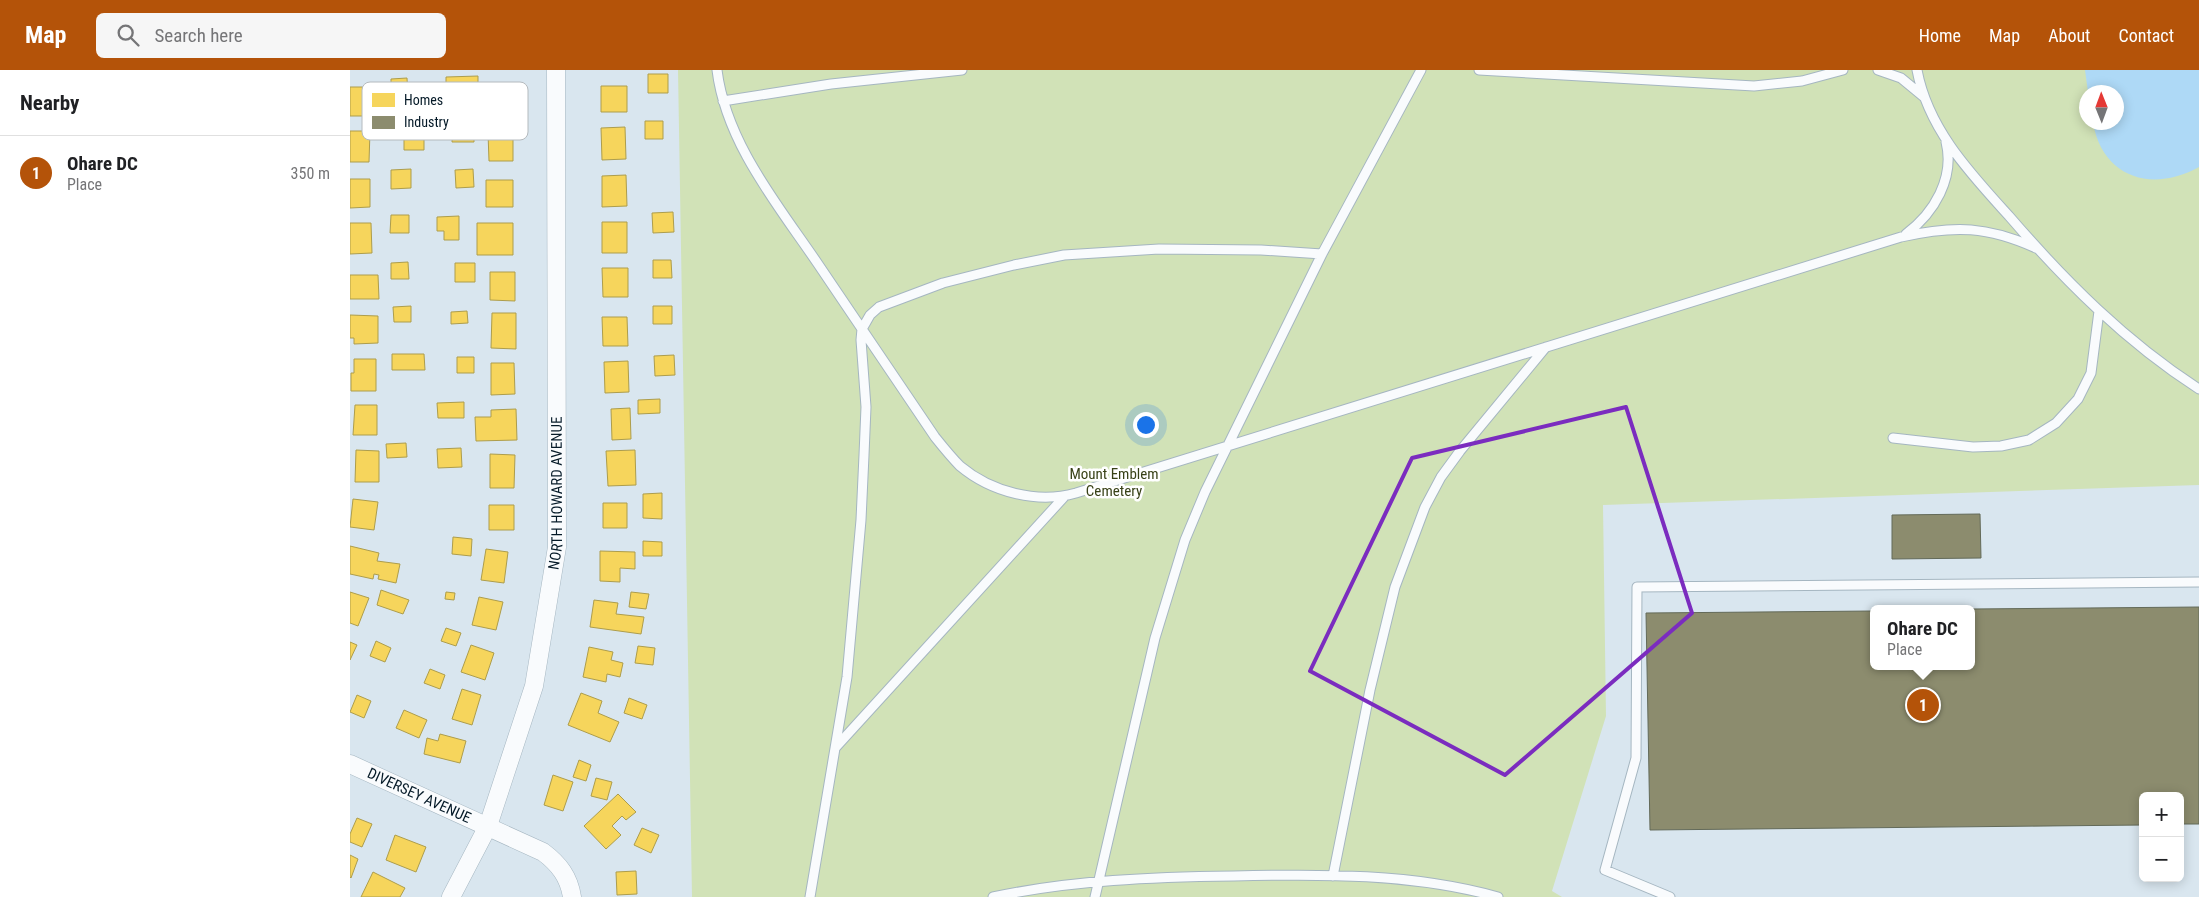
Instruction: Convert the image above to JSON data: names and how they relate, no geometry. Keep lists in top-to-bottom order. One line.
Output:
{"streets":{"street":["NORTH HOWARD AVENUE","DIVERSEY AVENUE"]},"crossings":[["NORTH HOWARD AVENUE","DIVERSEY AVENUE"]],"parks":["Mount Emblem Cemetery"],"legend":["Homes","Industry"],"north":"top","page":{"header":"Map","search":"Search here","nav":["Home","Map","About","Contact"],"heading":"Nearby","list":[{"mark":"1","name":"Ohare DC","note":"Place","value":"350 m"}],"popup":["Ohare DC","Place"],"pins":"1","map_buttons":["+","−"]}}
